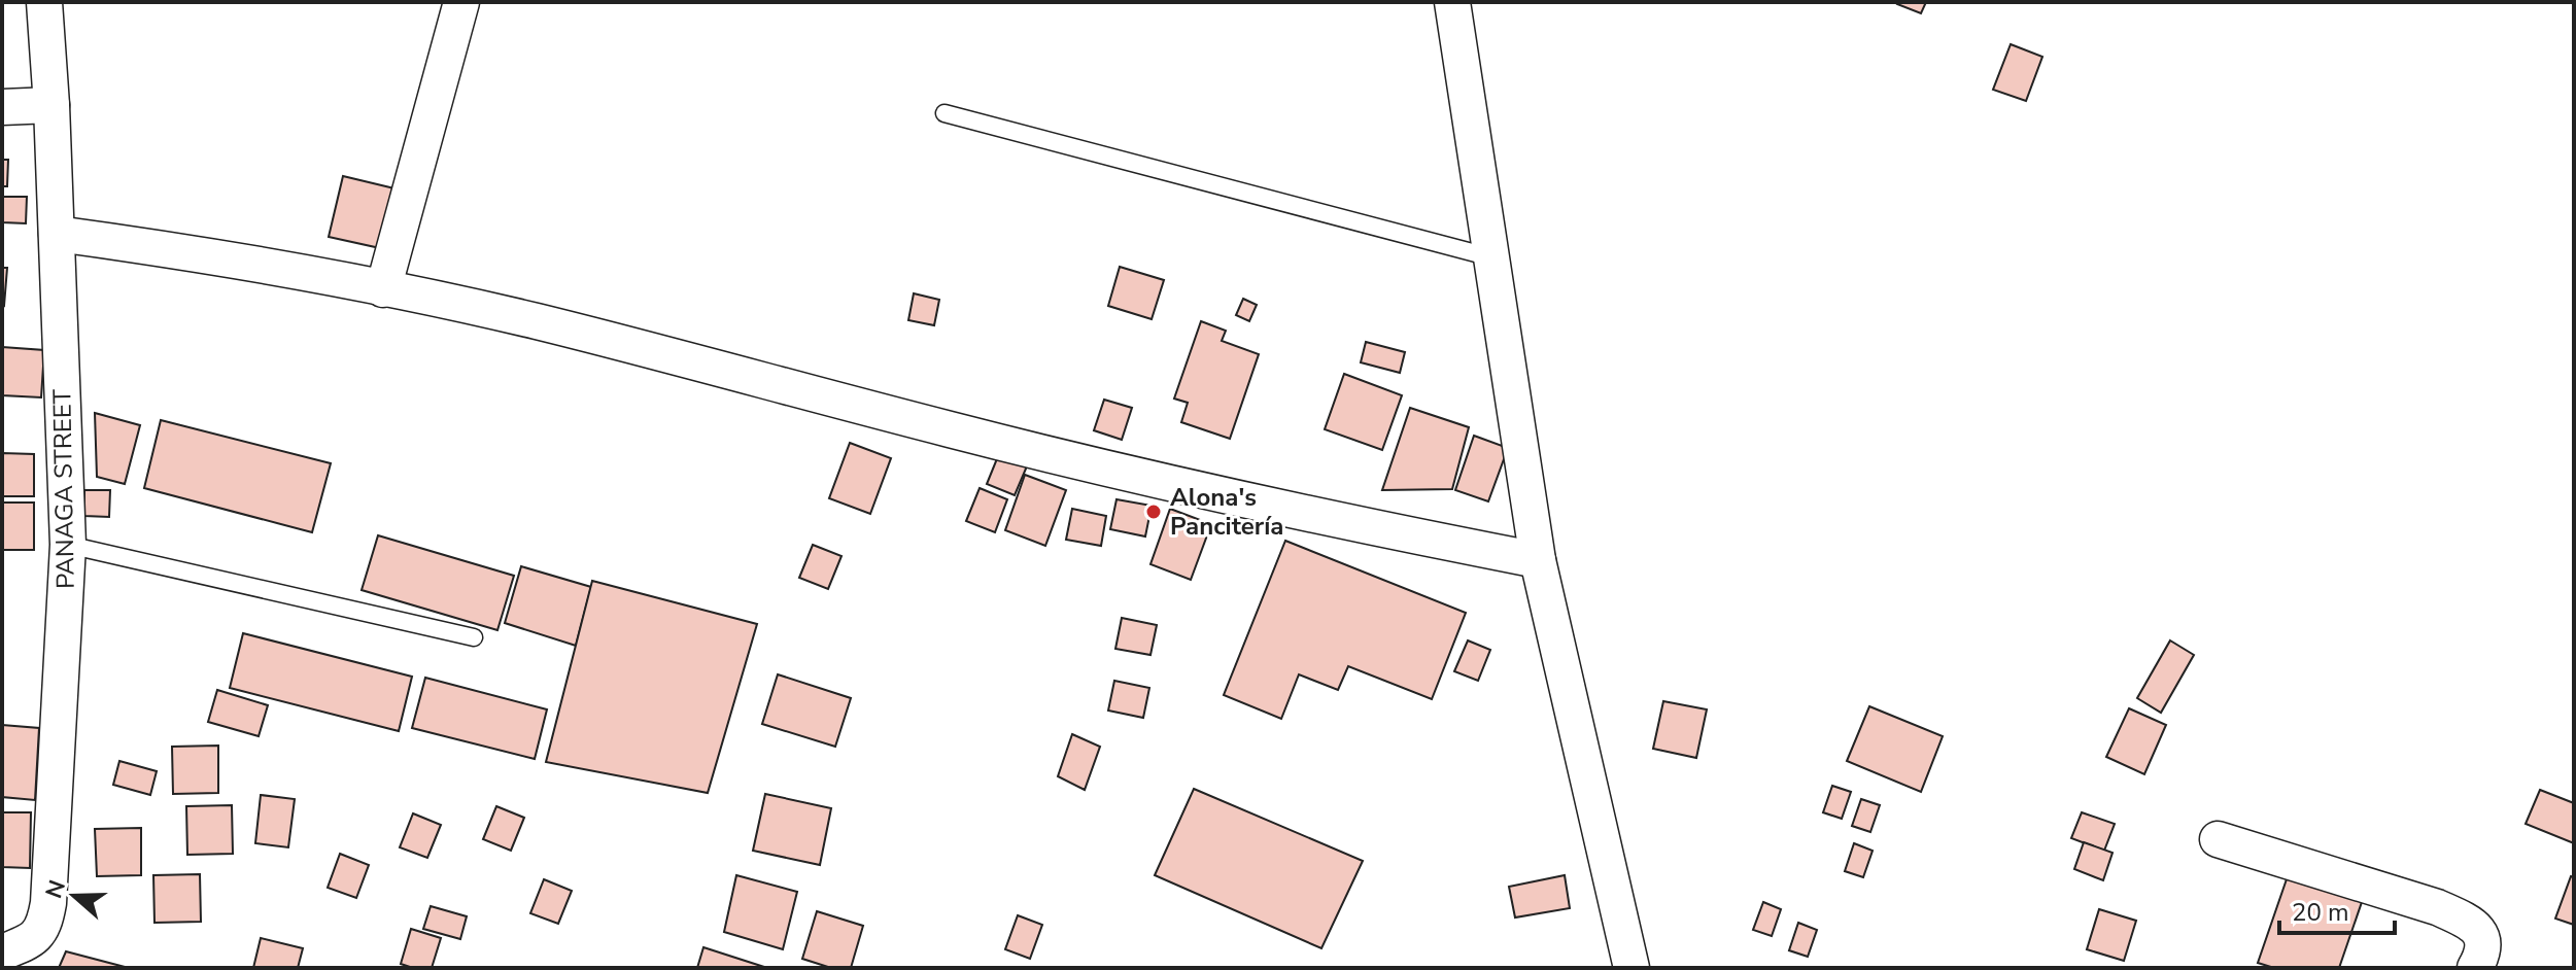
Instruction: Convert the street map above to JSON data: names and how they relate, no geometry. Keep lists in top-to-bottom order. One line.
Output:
{"streets":{"street":["PANAGA STREET"]},"places":["Alona's Pancitería"],"scale_bar":"20 m","north":"left"}
